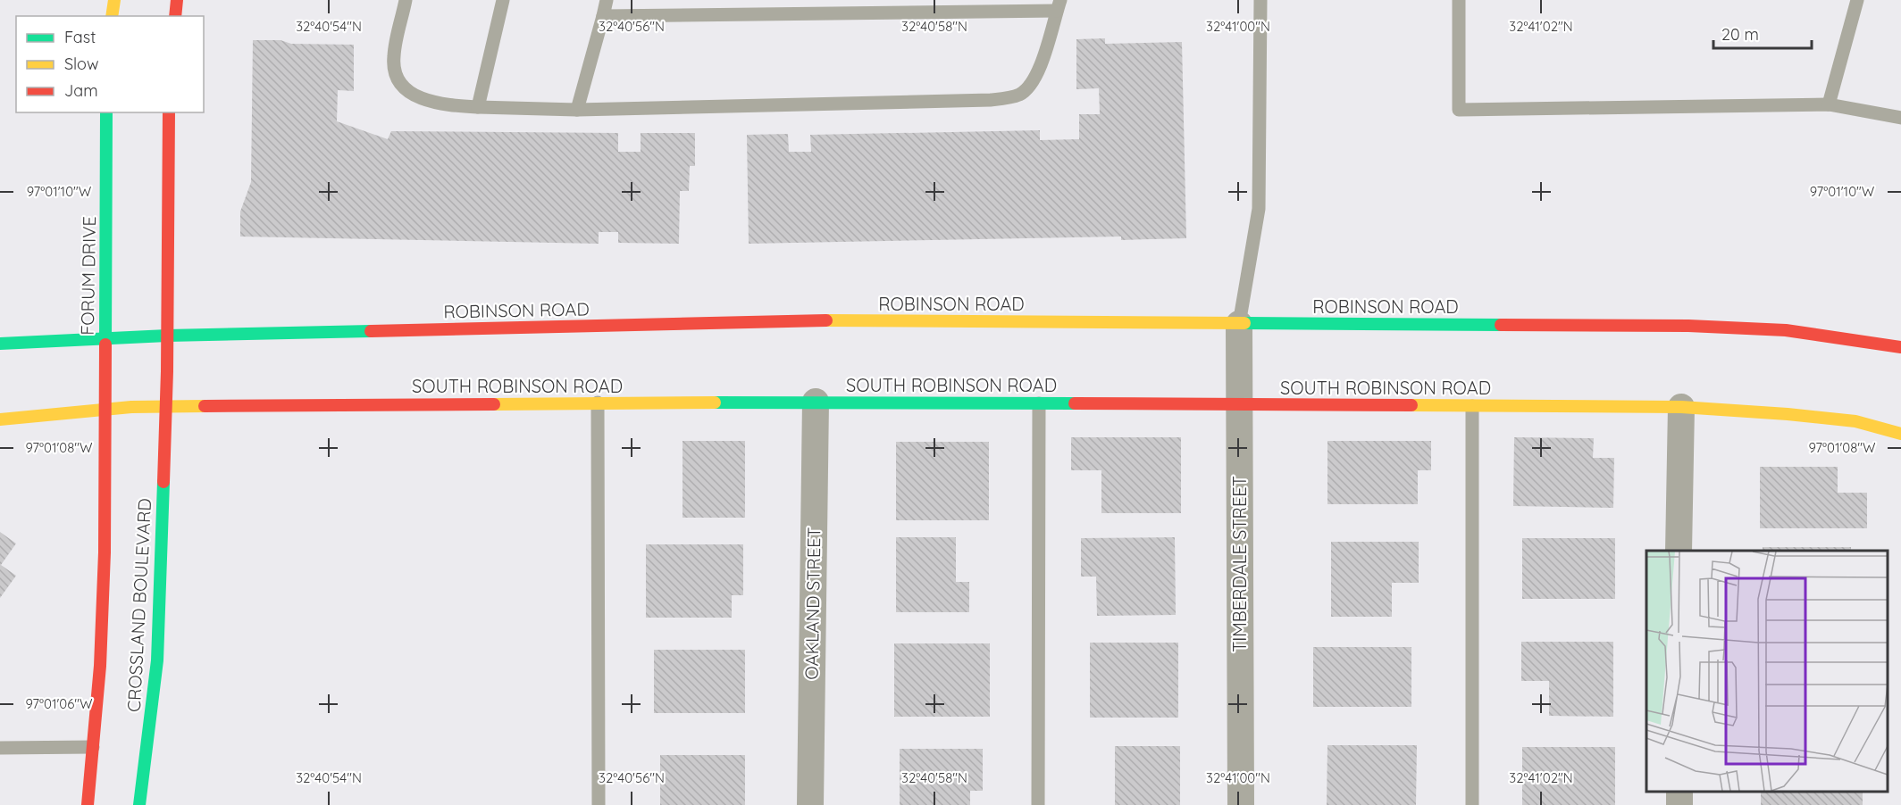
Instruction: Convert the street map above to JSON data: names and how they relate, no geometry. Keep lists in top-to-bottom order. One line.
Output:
{"streets":{"street":["FORUM DRIVE","ROBINSON ROAD","SOUTH ROBINSON ROAD","TIMBERDALE STREET","OAKLAND STREET","CROSSLAND BOULEVARD"]},"crossings":[["FORUM DRIVE","ROBINSON ROAD"],["FORUM DRIVE","SOUTH ROBINSON ROAD"],["FORUM DRIVE","CROSSLAND BOULEVARD"],["ROBINSON ROAD","TIMBERDALE STREET"],["SOUTH ROBINSON ROAD","TIMBERDALE STREET"],["SOUTH ROBINSON ROAD","OAKLAND STREET"],["SOUTH ROBINSON ROAD","CROSSLAND BOULEVARD"]],"legend":["Fast","Slow","Jam"],"scale_bar":"20 m","coordinates":["32°40'54\"N","32°40'56\"N","32°40'58\"N","32°41'00\"N","32°41'02\"N","97°01'10\"W","97°01'08\"W","97°01'06\"W"]}
